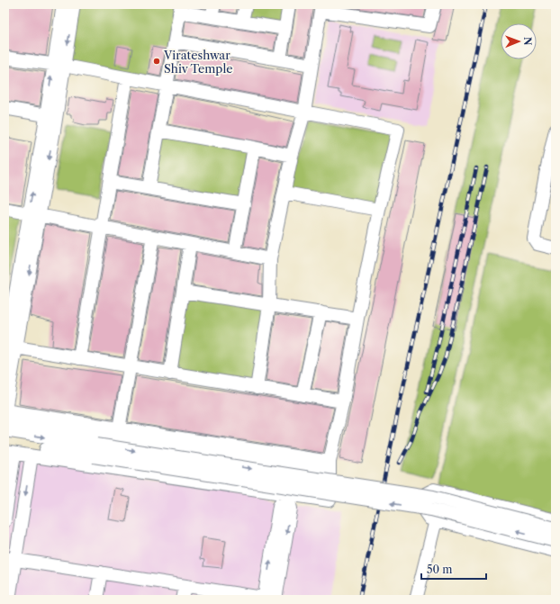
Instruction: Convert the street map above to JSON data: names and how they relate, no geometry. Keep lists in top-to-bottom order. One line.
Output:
{"places":["Virateshwar Shiv Temple"],"scale_bar":"50 m","north":"right"}
